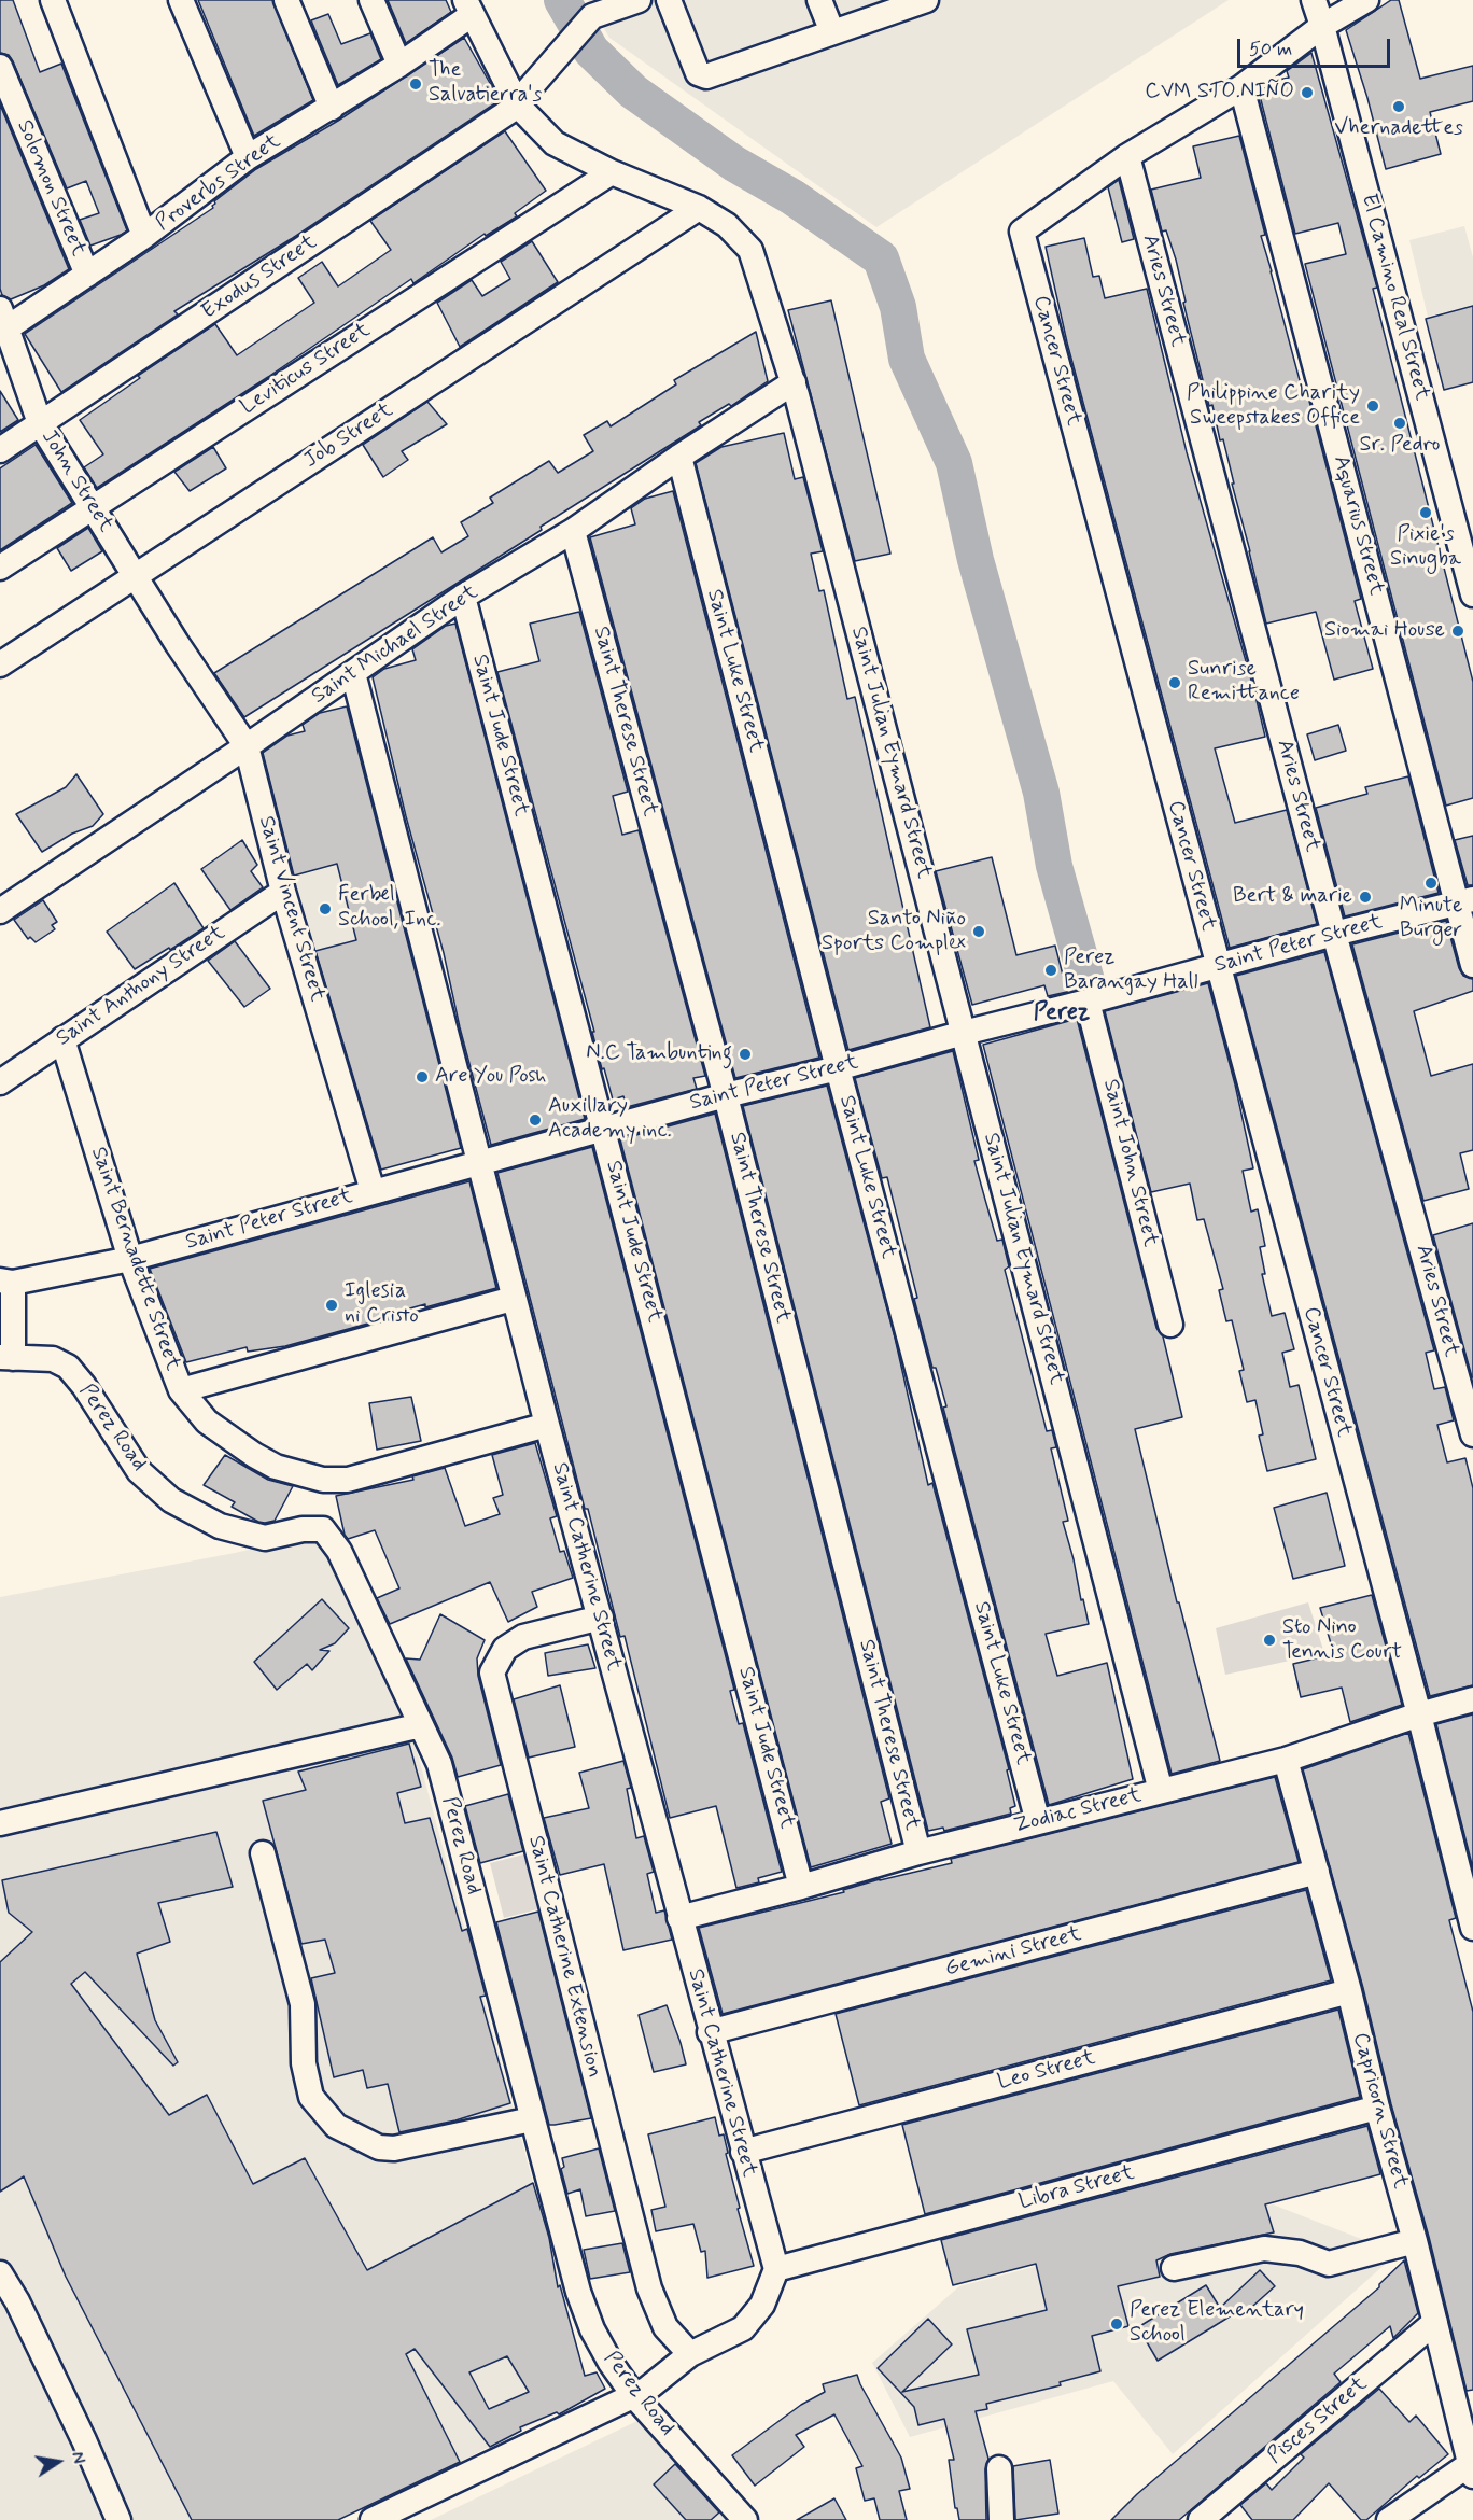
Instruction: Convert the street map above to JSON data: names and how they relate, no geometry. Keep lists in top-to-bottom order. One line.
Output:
{"streets":{"street":["Proverbs Street","Solomon Street","Exodus Street","Aries Street","El Camino Real Street","Cancer Street","Leviticus Street","Job Street","John Street","Aquarius Street","Saint Michael Street","Saint Luke Street","Saint Therese Street","Saint Jude Street","Saint Julian Eymard Street","Saint Vincent Street","Saint Peter Street","Saint Anthony Street","Saint John Street","Saint Bernadette Street","Perez Road","Saint Catherine Street","Zodiac Street","Gemini Street","Saint Catherine Extension","Leo Street","Capricorn Street","Libra Street","Pisces Street"]},"crossings":[["Proverbs Street","Solomon Street"],["Proverbs Street","John Street"],["Proverbs Street","Saint Julian Eymard Street"],["Exodus Street","John Street"],["Exodus Street","Saint Julian Eymard Street"],["Aries Street","Cancer Street"],["Aries Street","Saint Peter Street"],["El Camino Real Street","Cancer Street"],["Cancer Street","Aquarius Street"],["Cancer Street","Saint Peter Street"],["Cancer Street","Zodiac Street"],["Leviticus Street","John Street"],["Leviticus Street","Saint Julian Eymard Street"],["Job Street","John Street"],["Job Street","Saint Julian Eymard Street"],["John Street","Saint Vincent Street"],["Aquarius Street","Saint Peter Street"],["Saint Michael Street","Saint Luke Street"],["Saint Michael Street","Saint Therese Street"],["Saint Michael Street","Saint Jude Street"],["Saint Michael Street","Saint Julian Eymard Street"],["Saint Michael Street","Saint Vincent Street"],["Saint Michael Street","Saint Catherine Street"],["Saint Luke Street","Saint Peter Street"],["Saint Luke Street","Zodiac Street"],["Saint Therese Street","Saint Peter Street"],["Saint Therese Street","Zodiac Street"],["Saint Jude Street","Saint Peter Street"],["Saint Jude Street","Zodiac Street"],["Saint Julian Eymard Street","Saint Peter Street"],["Saint Julian Eymard Street","Zodiac Street"],["Saint Vincent Street","Saint Peter Street"],["Saint Vincent Street","Saint Anthony Street"],["Saint Peter Street","Saint John Street"],["Saint Peter Street","Saint Bernadette Street"],["Saint Peter Street","Saint Catherine Street"],["Saint Anthony Street","Saint Bernadette Street"],["Saint Bernadette Street","Saint Catherine Street"],["Saint Catherine Street","Zodiac Street"],["Saint Catherine Street","Gemini Street"],["Saint Catherine Street","Saint Catherine Extension"],["Saint Catherine Street","Leo Street"],["Saint Catherine Street","Libra Street"],["Zodiac Street","Capricorn Street"],["Gemini Street","Capricorn Street"],["Leo Street","Capricorn Street"],["Capricorn Street","Libra Street"],["Capricorn Street","Pisces Street"]],"districts":["Perez"],"places":["The Salvatierra's","CVM STO.NIÑO","Vhernadettes","Philippine Charity Sweepstakes Office","Sr. Pedro","Pixie's Sinugba","Siomai House","Sunrise Remittance","Minute Burger","Bert & marie","Ferbel School, Inc.","Santo Niño Sports Complex","Perez Barangay Hall","N.C Tambunting","Are You Posh","Auxillary Academy inc.","Iglesia ni Cristo","Sto Nino Tennis Court","Perez Elementary School"],"scale_bar":"50 m","north":"right"}
